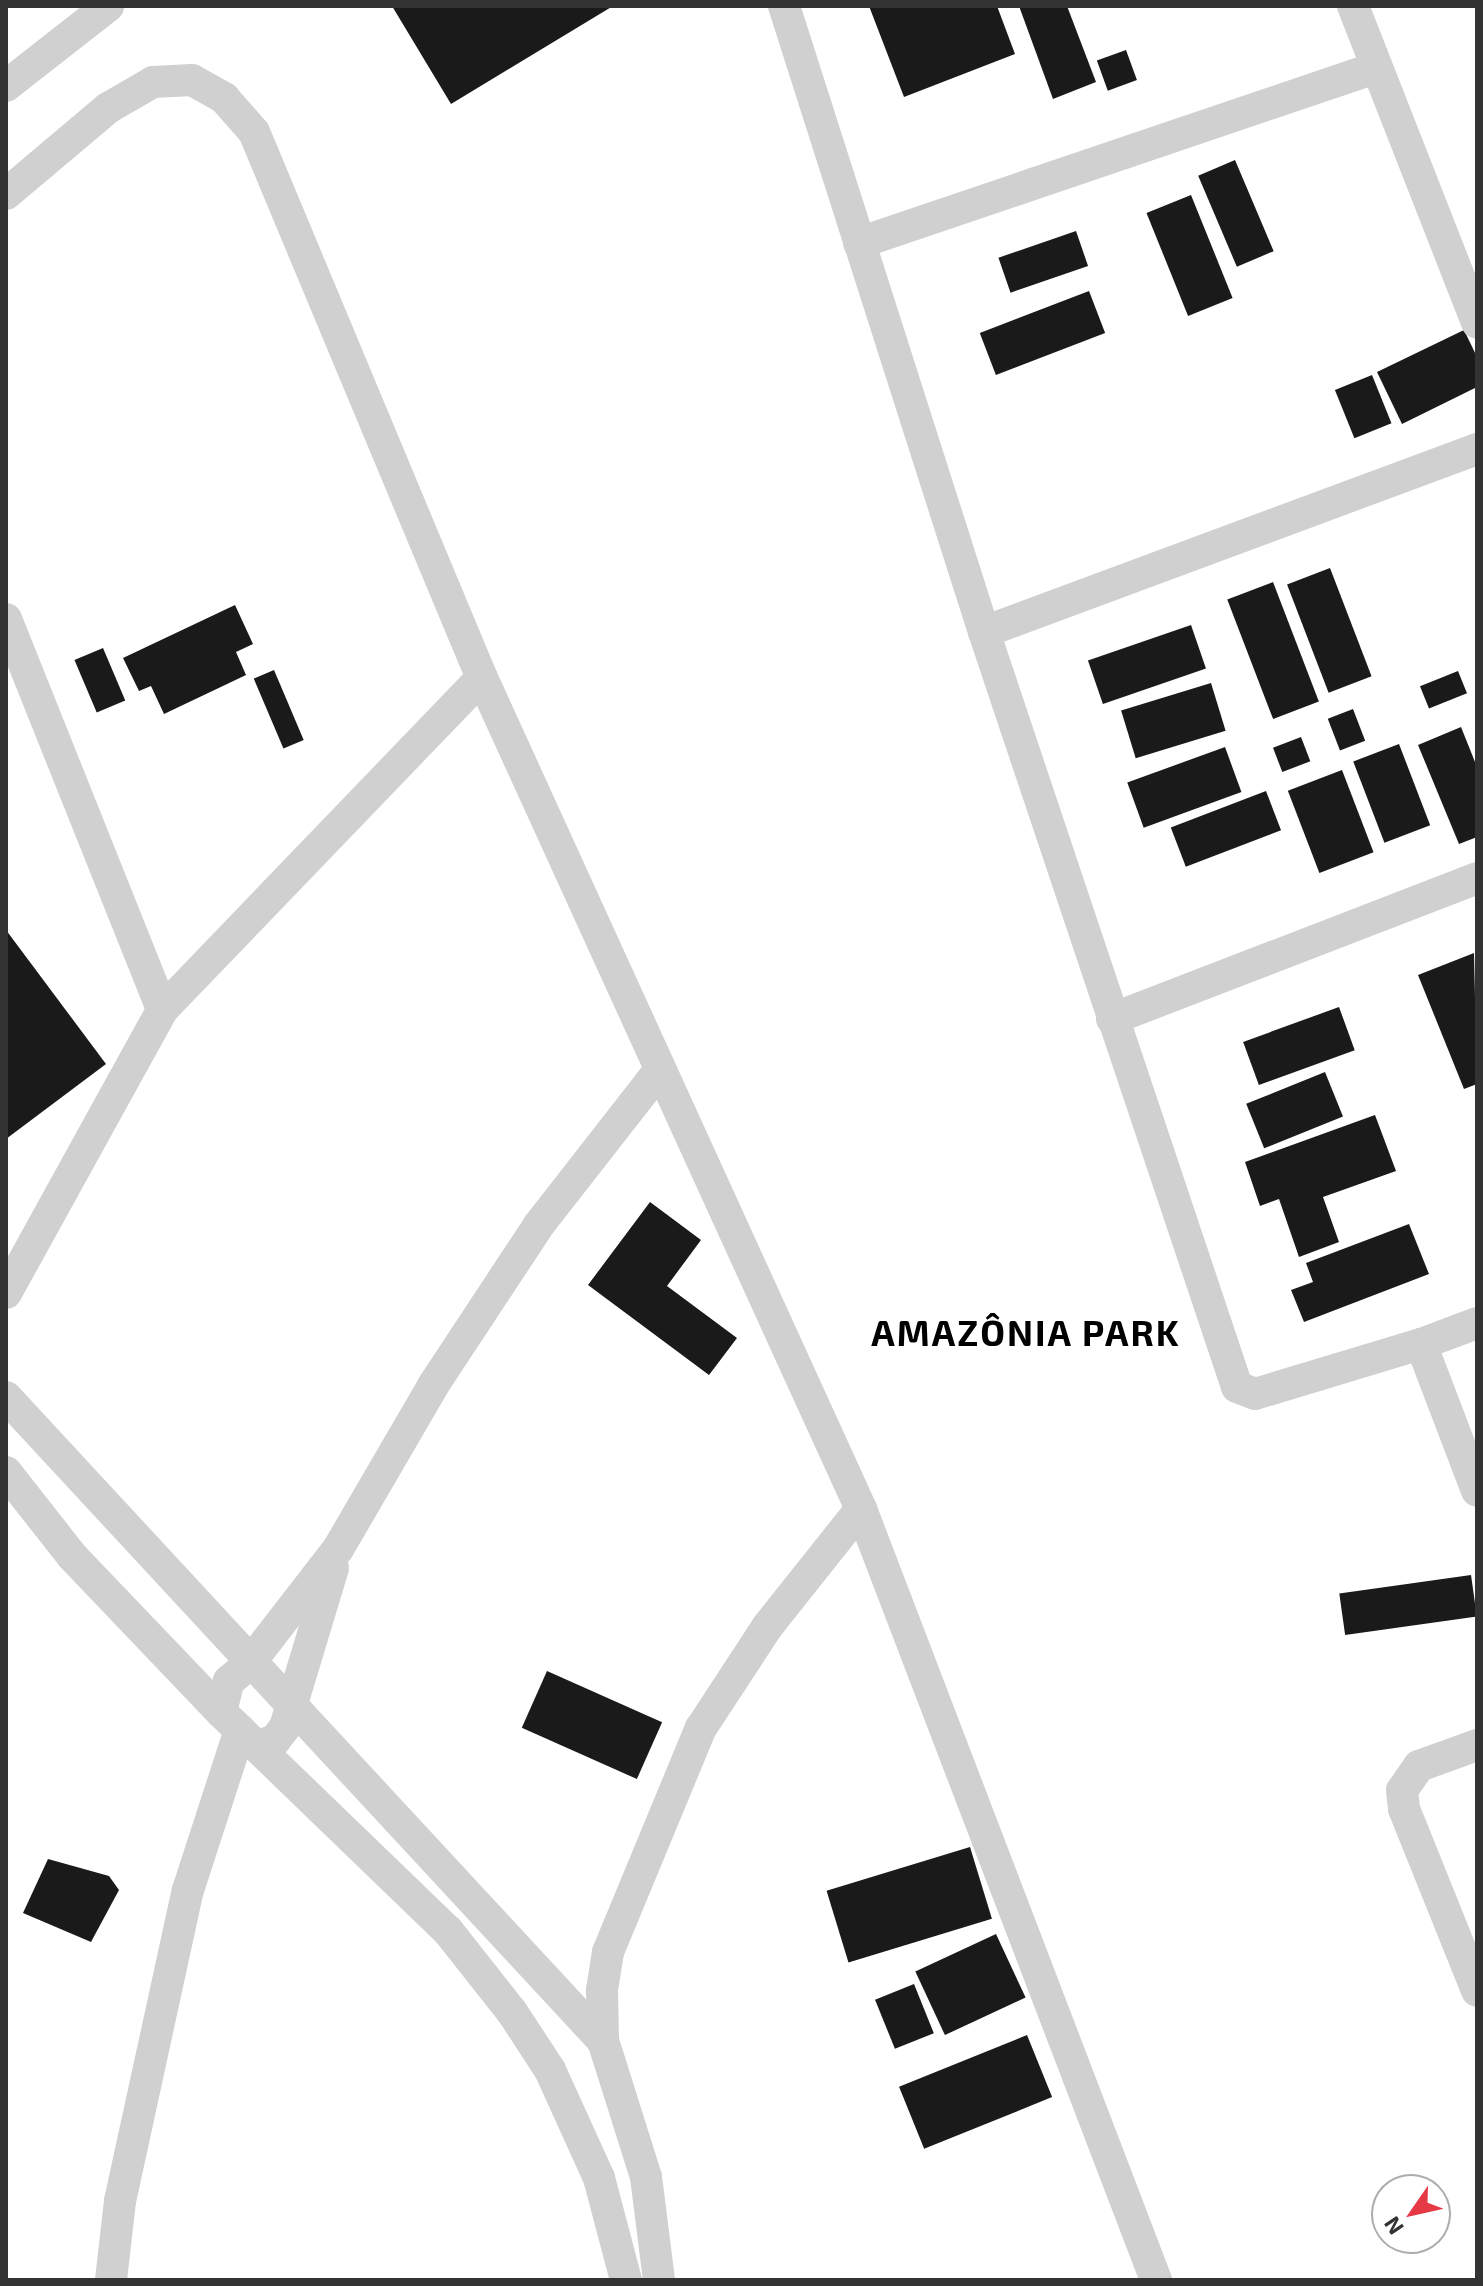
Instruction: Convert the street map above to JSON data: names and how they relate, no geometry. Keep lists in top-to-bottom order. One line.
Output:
{"districts":["AMAZÔNIA PARK"],"north":"bottom left"}
